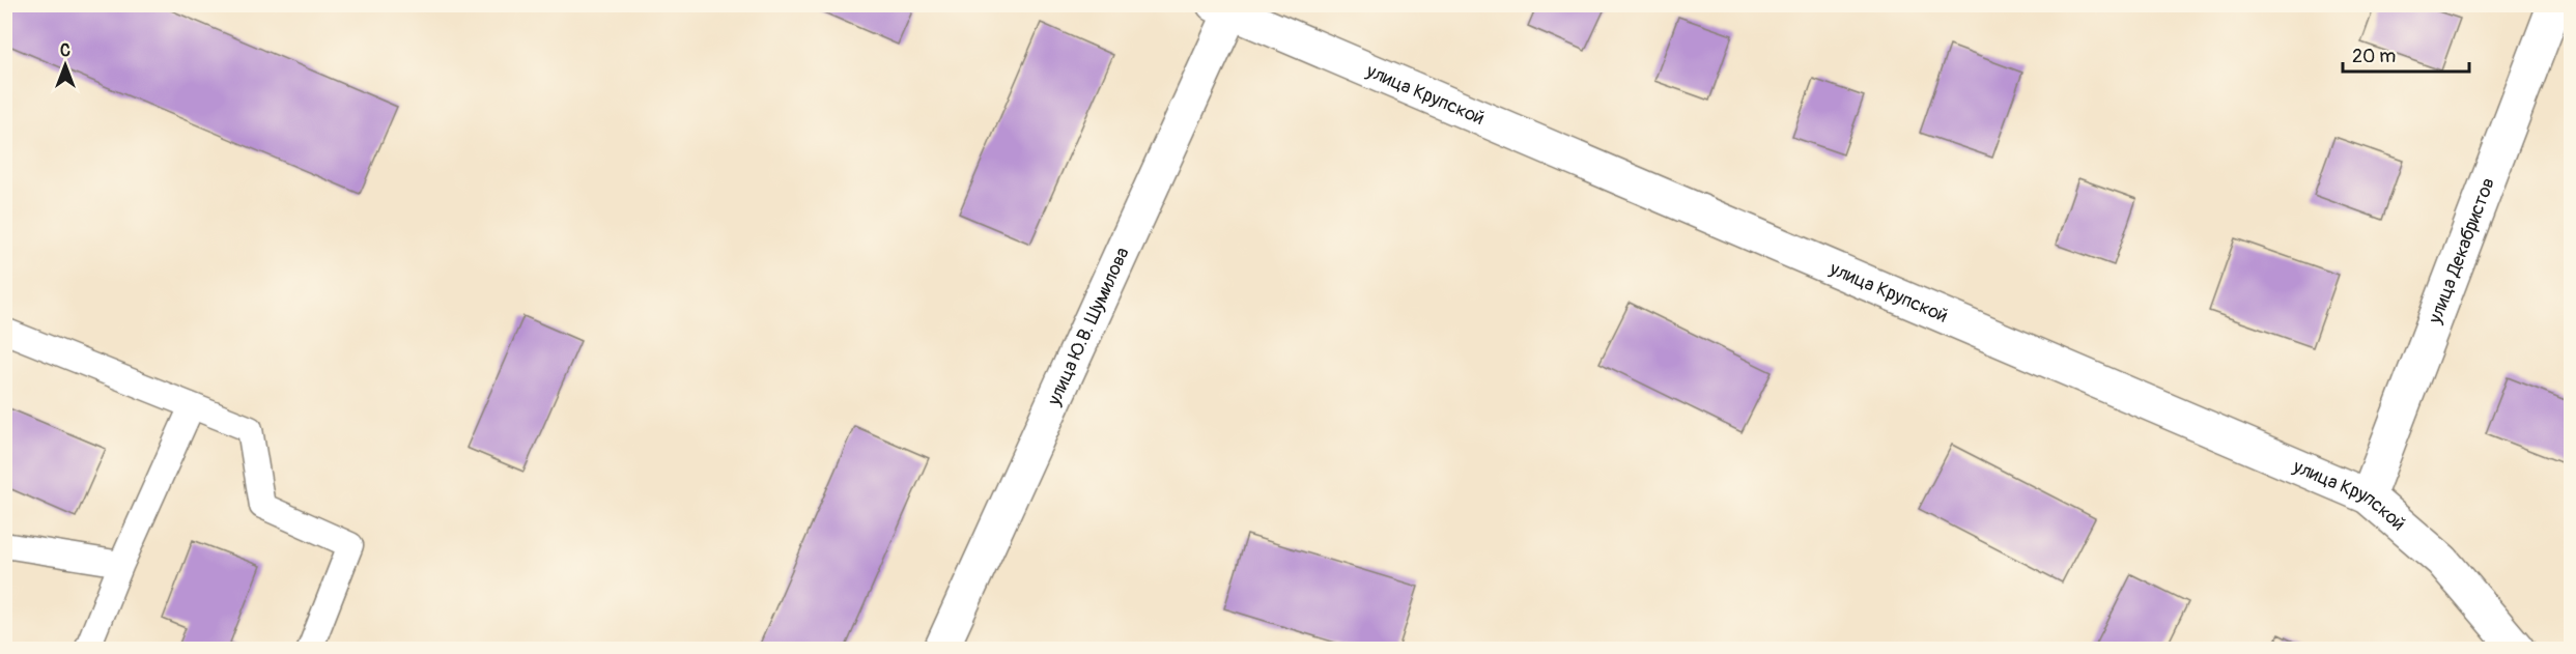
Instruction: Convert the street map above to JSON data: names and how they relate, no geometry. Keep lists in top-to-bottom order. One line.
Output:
{"streets":{"street":["улица Крупской","улица Декабристов","улица Ю.В. Шумилова"]},"crossings":[["улица Крупской","улица Декабристов"],["улица Крупской","улица Ю.В. Шумилова"]],"scale_bar":"20 m","north":"top"}
